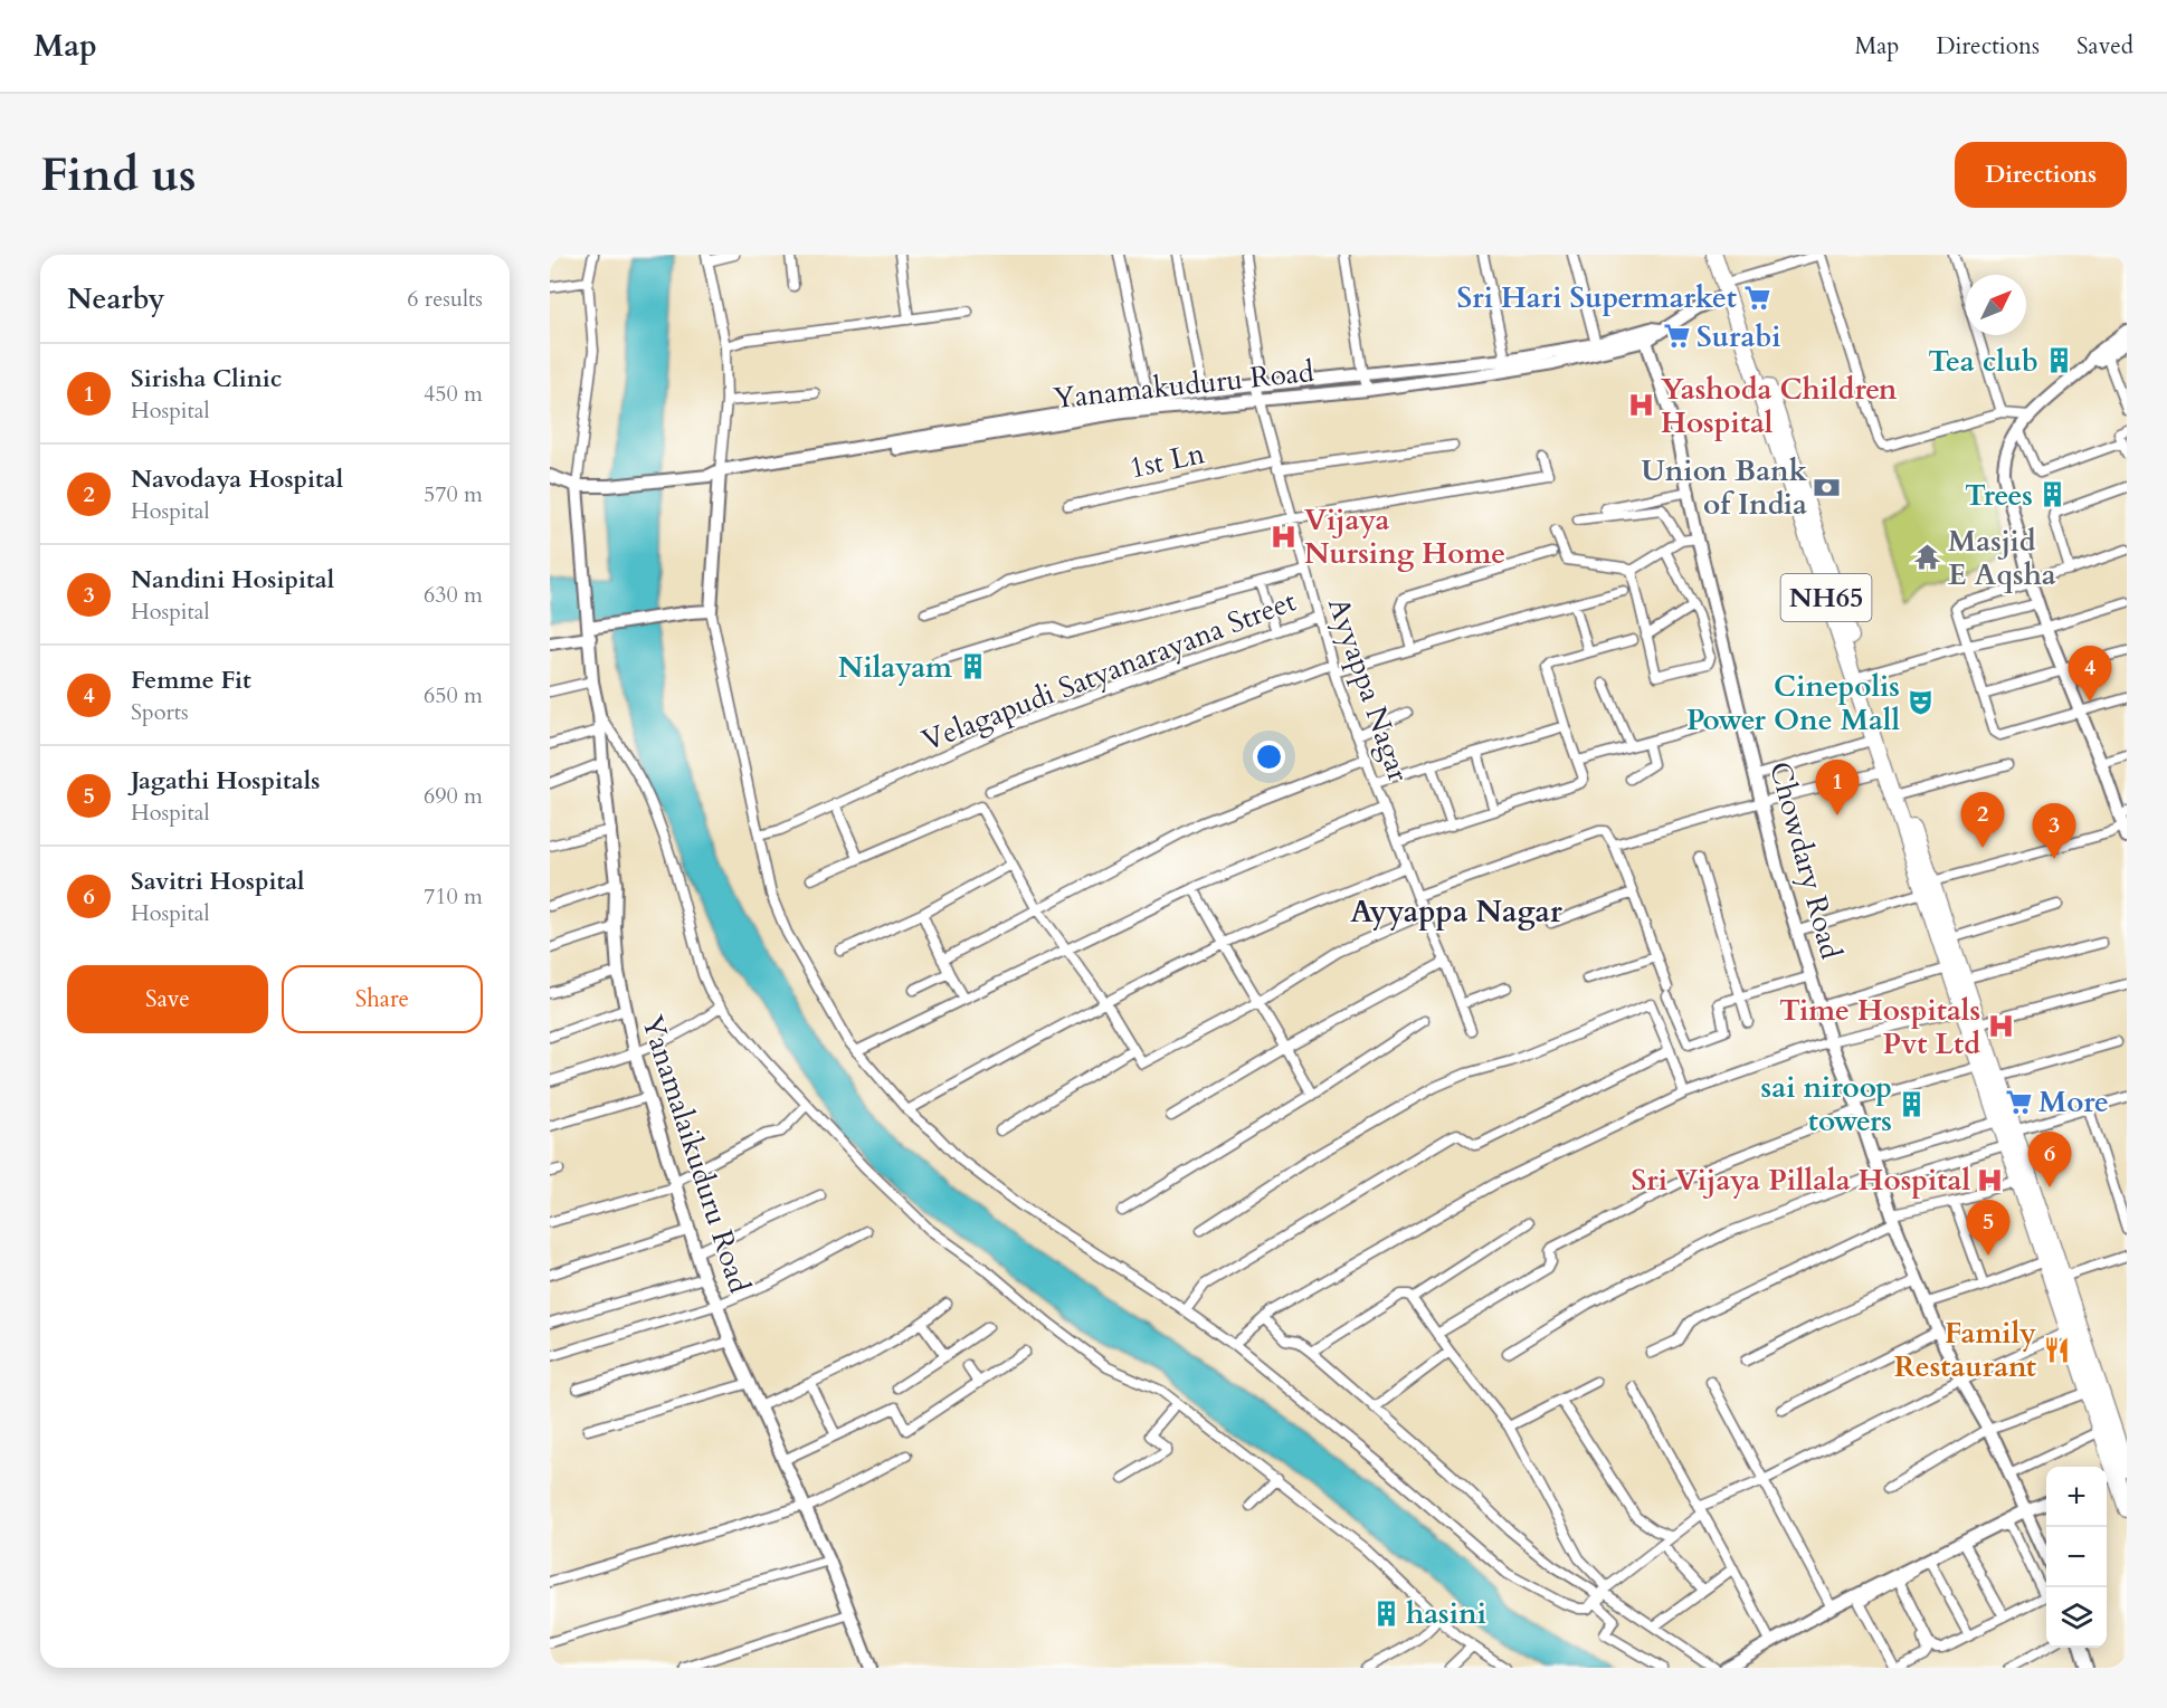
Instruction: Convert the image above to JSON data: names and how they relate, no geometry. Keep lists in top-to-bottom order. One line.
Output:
{"streets":{"highway":["NH65"],"street":["Yanamakuduru Road","1st Ln","Velagapudi Satyanarayana Street","Ayyappa Nagar","Chowdary Road","Yanamalaikuduru Road"]},"crossings":[["Yanamakuduru Road","NH65"],["Yanamakuduru Road","Ayyappa Nagar"],["Yanamakuduru Road","Chowdary Road"],["1st Ln","Ayyappa Nagar"],["Velagapudi Satyanarayana Street","Ayyappa Nagar"]],"districts":["Ayyappa Nagar"],"places":{"supermarket":["Sri Hari Supermarket","Surabi","More"],"building":["Tea club","Trees","Nilayam","sai niroop towers","hasini"],"hospital":["Yashoda Children Hospital","Vijaya Nursing Home","Time Hospitals Pvt Ltd","Sri Vijaya Pillala Hospital"],"bank":["Union Bank of India"],"temple":["Masjid E Aqsha"],"theatre":["Cinepolis Power One Mall"],"restaurant":["Family Restaurant"]},"north":"top right","page":{"header":"Map","nav":["Map","Directions","Saved"],"buttons":["Directions",["Save","Share"]],"title":"Find us","heading":["Nearby","6 results"],"list":[{"mark":"1","name":"Sirisha Clinic","note":"Hospital","value":"450 m"},{"mark":"2","name":"Navodaya Hospital","note":"Hospital","value":"570 m"},{"mark":"3","name":"Nandini Hosipital","note":"Hospital","value":"630 m"},{"mark":"4","name":"Femme Fit","note":"Sports","value":"650 m"},{"mark":"5","name":"Jagathi Hospitals","note":"Hospital","value":"690 m"},{"mark":"6","name":"Savitri Hospital","note":"Hospital","value":"710 m"}],"pins":["4","1","2","3","6","5"],"map_buttons":["+","−"]}}
